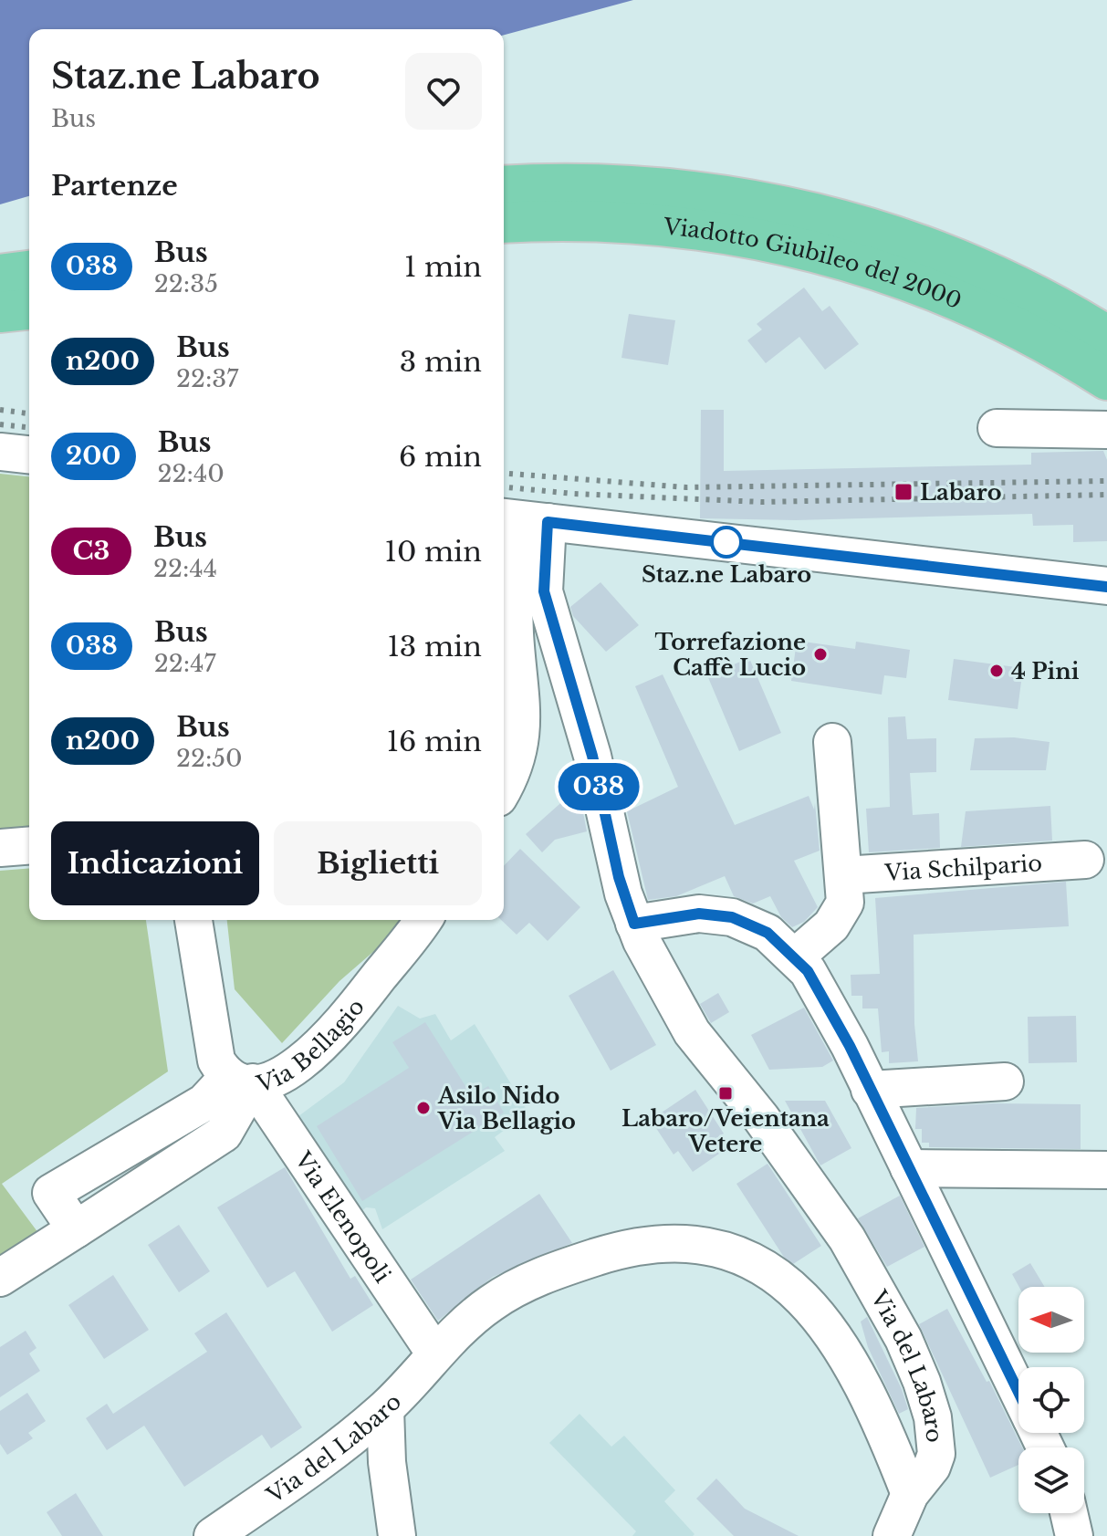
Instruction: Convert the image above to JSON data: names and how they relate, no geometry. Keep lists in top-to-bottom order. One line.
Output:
{"streets":{"highway":["Viadotto Giubileo del 2000"],"street":["Via Schilpario","Via Bellagio","Via Elenopoli","Via del Labaro"]},"crossings":[["Via Bellagio","Via Elenopoli"],["Via Elenopoli","Via del Labaro"]],"places":{"transit":["Labaro","Labaro/Veientana Vetere"],"other":["Staz.ne Labaro","Torrefazione Caffè Lucio","4 Pini","Asilo Nido Via Bellagio"]},"lines":["bus line 038"],"north":"left","page":{"on_map":"038","heading":[["Staz.ne Labaro","Bus"],"Partenze"],"list":[{"mark":"038","name":"Bus","note":"22:35","value":"1 min"},{"mark":"n200","name":"Bus","note":"22:37","value":"3 min"},{"mark":"200","name":"Bus","note":"22:40","value":"6 min"},{"mark":"C3","name":"Bus","note":"22:44","value":"10 min"},{"mark":"038","name":"Bus","note":"22:47","value":"13 min"},{"mark":"n200","name":"Bus","note":"22:50","value":"16 min"}],"buttons":["Indicazioni","Biglietti"]}}
